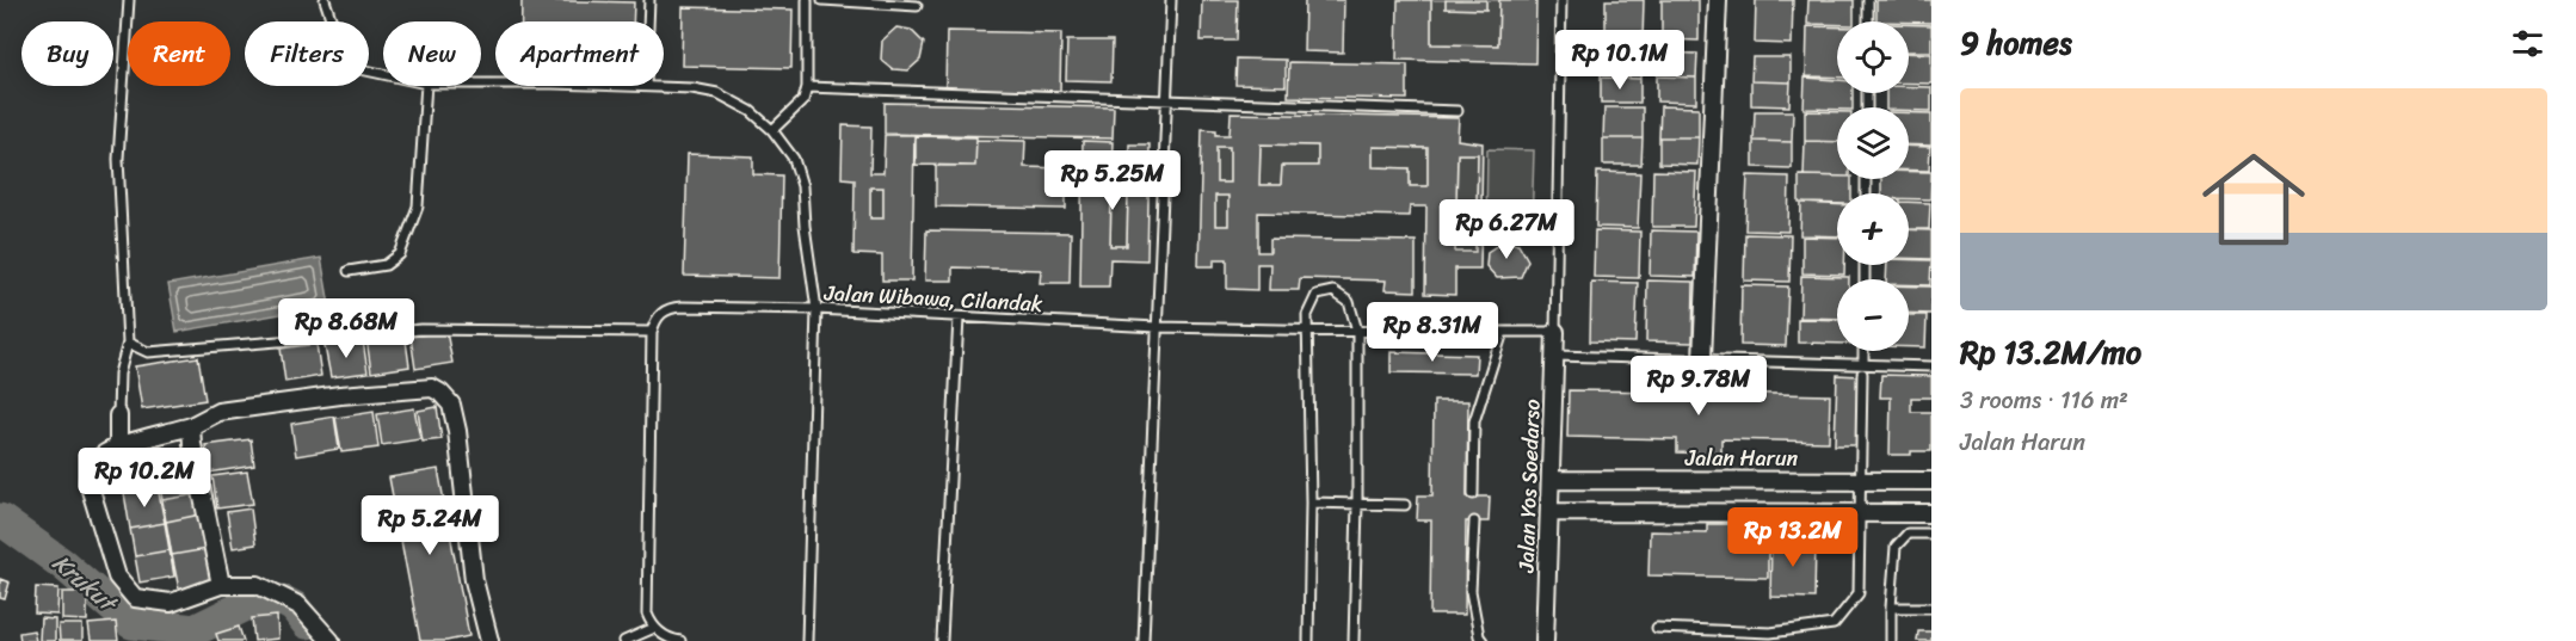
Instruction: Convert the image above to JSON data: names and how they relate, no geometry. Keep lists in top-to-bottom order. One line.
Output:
{"streets":{"street":["Jalan Harun","Jalan Yos Soedarso"],"lane":["Jalan Wibawa, Cilandak"]},"crossings":[["Jalan Wibawa, Cilandak","Jalan Yos Soedarso"],["Jalan Harun","Jalan Yos Soedarso"]],"water":["Krukut"],"page":{"heading":"9 homes","map_buttons":["+","−"],"chip":["Buy","Rent","Filters","New","Apartment"],"price":["Rp 10.1M","Rp 5.25M","Rp 6.27M","Rp 8.68M","Rp 8.31M","Rp 9.78M","Rp 10.2M","Rp 5.24M","Rp 13.2M"],"list":[{"name":"Rp 13.2M/mo","note":"3 rooms · 116 m² · Jalan Harun"}]}}
